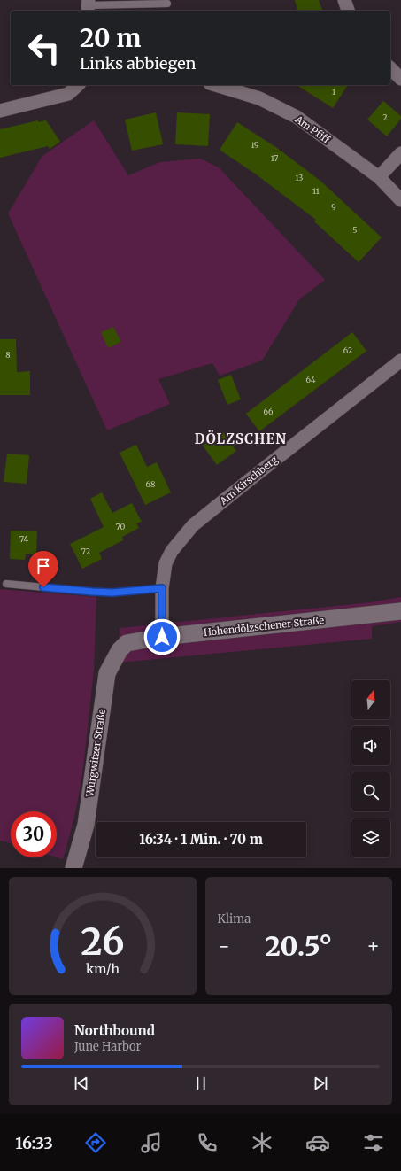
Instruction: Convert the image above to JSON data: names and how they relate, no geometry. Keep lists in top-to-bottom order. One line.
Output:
{"streets":{"street":["Am Pfiff","Am Kirschberg","Hohendölzschener Straße","Wurgwitzer Straße"]},"crossings":[["Am Kirschberg","Hohendölzschener Straße"],["Hohendölzschener Straße","Wurgwitzer Straße"]],"districts":["DÖLZSCHEN"],"house_numbers":["1","2","19","17","13","11","9","5","62","8","64","66","68","70","74","72"],"north":"top","page":{"turn":["20 m","Links abbiegen"],"limit":"30","trip":"16:34 · 1 Min. · 70 m","tile":"Klima","heat":["−","20.5°","+"],"song":["Northbound","June Harbor"],"tabs":"16:33","gauge":["26","km/h"]}}
